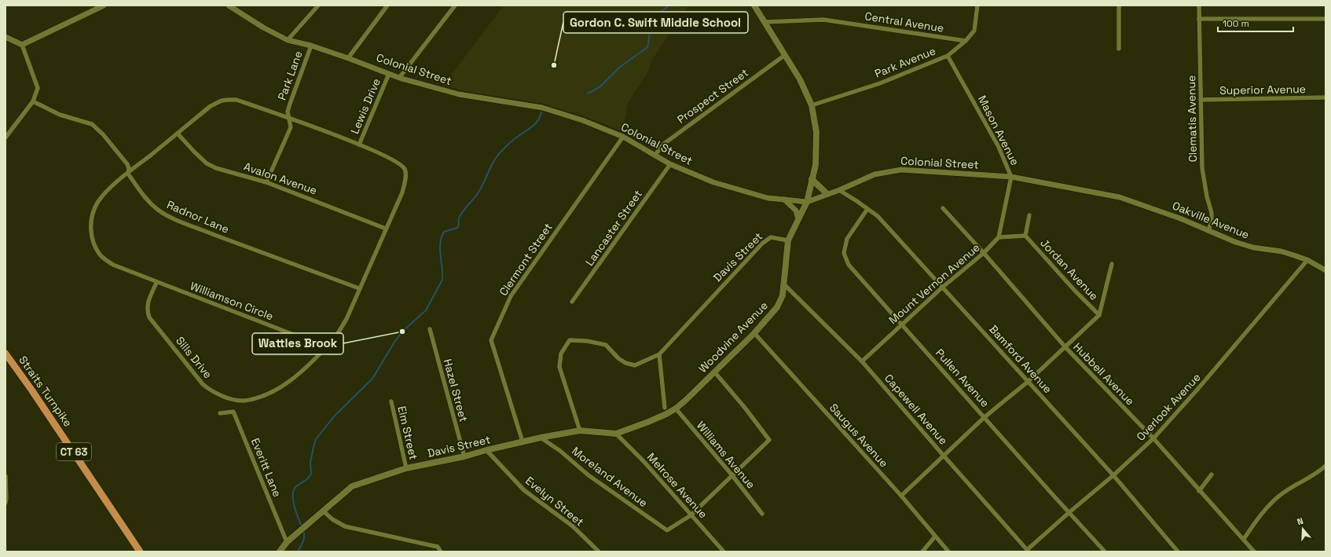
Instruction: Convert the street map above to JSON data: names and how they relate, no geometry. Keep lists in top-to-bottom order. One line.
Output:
{"streets":{"main road":["Davis Street","Woodvine Avenue","Straits Turnpike","CT 63"],"street":["Central Avenue","Park Avenue","Colonial Street","Park Lane","Superior Avenue","Prospect Street","Lewis Drive","Clematis Avenue","Mason Avenue","Avalon Avenue","Radnor Lane","Oakville Avenue","Lancaster Street","Clermont Street","Jordan Avenue","Mount Vernon Avenue","Williamson Circle","Sills Drive","Bamford Avenue","Hubbell Avenue","Pullen Avenue","Hazel Street","Overlook Avenue","Capewell Avenue","Elm Street","Saugus Avenue","Williams Avenue","Everitt Lane","Moreland Avenue","Melrose Avenue","Evelyn Street"]},"crossings":[["Central Avenue","Park Avenue"],["Park Avenue","Mason Avenue"],["Colonial Street","Park Lane"],["Colonial Street","Prospect Street"],["Colonial Street","Lewis Drive"],["Colonial Street","Mason Avenue"],["Colonial Street","Oakville Avenue"],["Colonial Street","Lancaster Street"],["Colonial Street","Clermont Street"],["Colonial Street","Bamford Avenue"],["Park Lane","Avalon Avenue"],["Park Lane","Williamson Circle"],["Superior Avenue","Clematis Avenue"],["Lewis Drive","Williamson Circle"],["Clematis Avenue","Oakville Avenue"],["Mason Avenue","Mount Vernon Avenue"],["Avalon Avenue","Williamson Circle"],["Radnor Lane","Williamson Circle"],["Oakville Avenue","Overlook Avenue"],["Davis Street","Clermont Street"],["Davis Street","Woodvine Avenue"],["Davis Street","Hazel Street"],["Davis Street","Elm Street"],["Davis Street","Everitt Lane"],["Davis Street","Moreland Avenue"],["Davis Street","Melrose Avenue"],["Davis Street","Evelyn Street"],["Mount Vernon Avenue","Bamford Avenue"],["Mount Vernon Avenue","Hubbell Avenue"],["Mount Vernon Avenue","Pullen Avenue"],["Mount Vernon Avenue","Capewell Avenue"],["Williamson Circle","Sills Drive"],["Woodvine Avenue","Capewell Avenue"],["Woodvine Avenue","Saugus Avenue"],["Woodvine Avenue","Williams Avenue"],["Bamford Avenue","Pullen Avenue"],["Bamford Avenue","Overlook Avenue"],["Hubbell Avenue","Overlook Avenue"],["Pullen Avenue","Overlook Avenue"],["Overlook Avenue","Capewell Avenue"],["Moreland Avenue","Melrose Avenue"]],"places":["Gordon C. Swift Middle School","Wattles Brook"],"scale_bar":"100 m","north":"top"}
